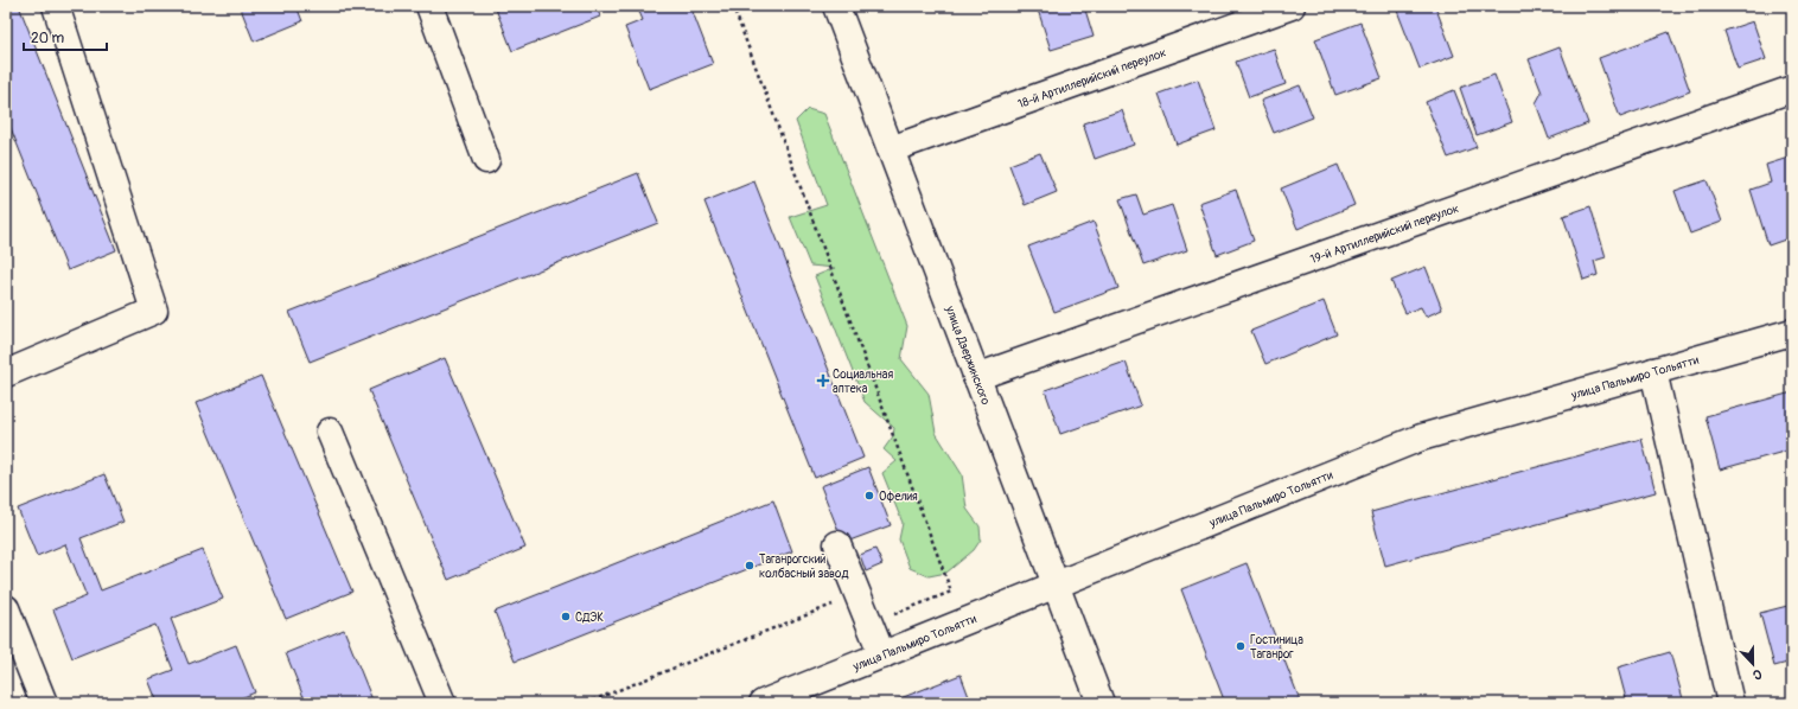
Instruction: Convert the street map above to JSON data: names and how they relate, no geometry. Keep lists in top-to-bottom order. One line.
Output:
{"streets":{"street":["18-й Артиллерийский переулок","19-й Артиллерийский переулок","улица Дзержинского","улица Пальмиро Тольятти"]},"crossings":[["18-й Артиллерийский переулок","улица Дзержинского"],["19-й Артиллерийский переулок","улица Дзержинского"],["улица Дзержинского","улица Пальмиро Тольятти"]],"places":{"health":["Социальная аптека"],"other":["Офелия","Таганрогский колбасный завод","СДЭК","Гостиница Таганрог"]},"scale_bar":"20 m","north":"bottom"}
